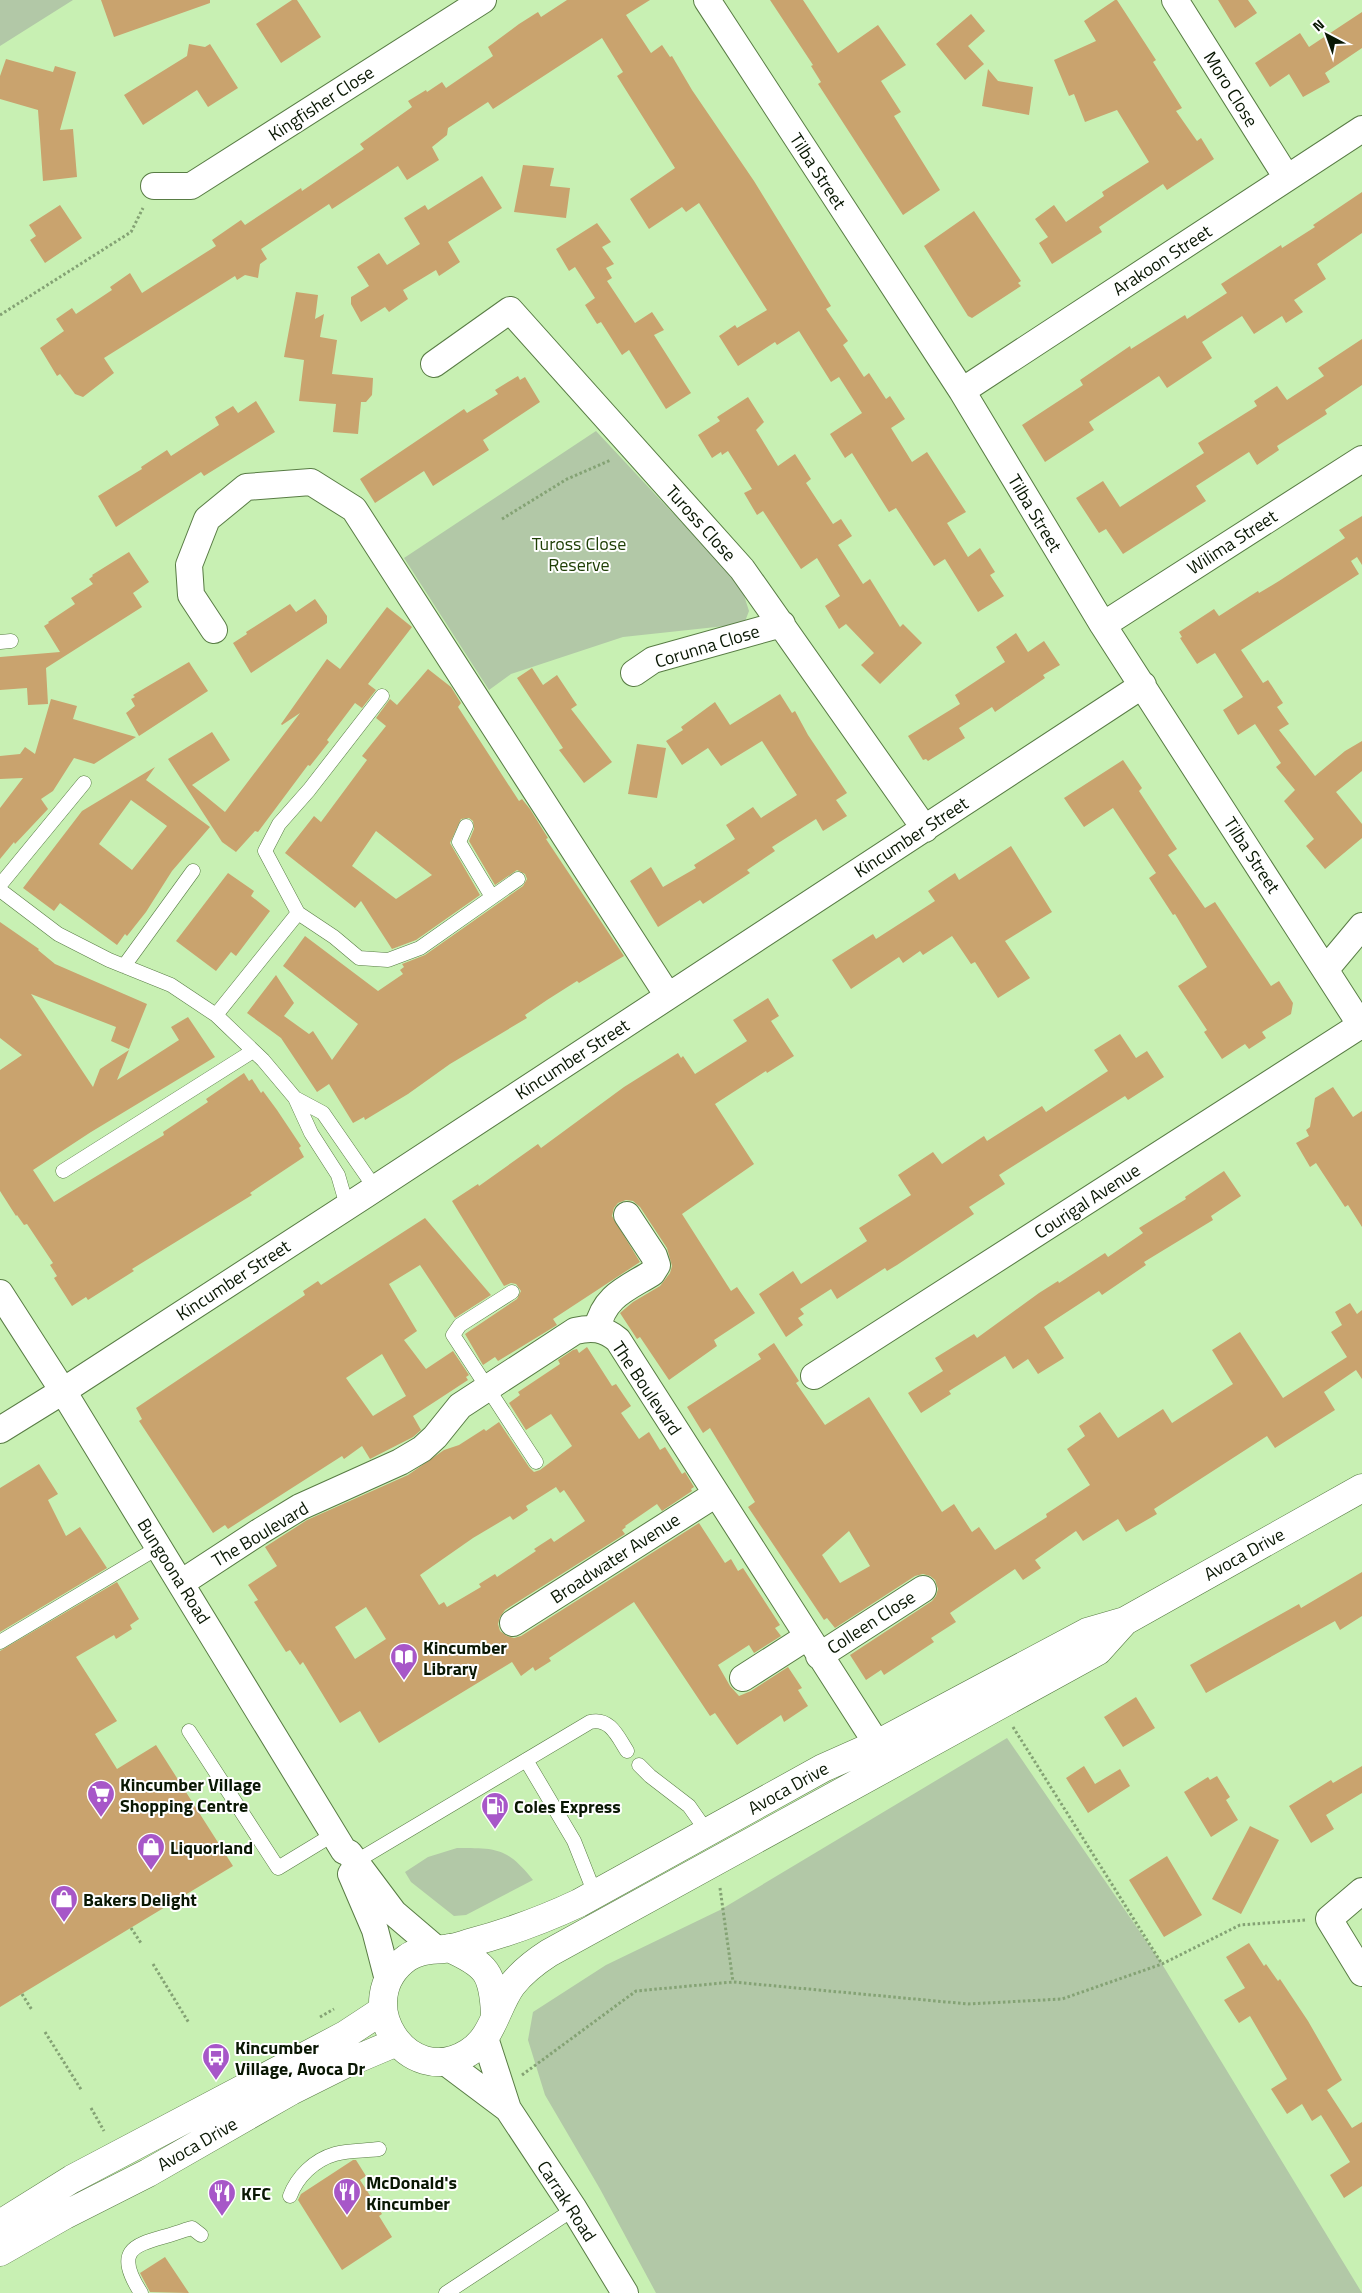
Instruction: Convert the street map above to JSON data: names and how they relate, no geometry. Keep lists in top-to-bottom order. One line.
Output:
{"streets":{"main road":["Avoca Drive"],"street":["Moro Close","Kingfisher Close","Tilba Street","Arakoon Street","Tuross Close","Wilima Street","Corunna Close","Kincumber Street","Courigal Avenue","The Boulevard","Broadwater Avenue","Bungoona Road","Colleen Close","Carrak Road"]},"crossings":[["Moro Close","Arakoon Street"],["Tilba Street","Arakoon Street"],["Tilba Street","Wilima Street"],["Tilba Street","Kincumber Street"],["Tilba Street","Courigal Avenue"],["Tuross Close","Corunna Close"],["Tuross Close","Kincumber Street"],["Kincumber Street","Bungoona Road"],["The Boulevard","Avoca Drive"],["The Boulevard","Broadwater Avenue"],["The Boulevard","Bungoona Road"],["The Boulevard","Colleen Close"],["Avoca Drive","Bungoona Road"],["Avoca Drive","Carrak Road"],["Bungoona Road","Carrak Road"]],"parks":["Tuross Close Reserve"],"places":{"library":["Kincumber Library"],"supermarket":["Kincumber Village Shopping Centre"],"fuel station":["Coles Express"],"shop":["Liquorland","Bakers Delight"],"bus stop":["Kincumber Village, Avoca Dr"],"restaurant":["McDonald's Kincumber","KFC"]},"north":"top left"}
